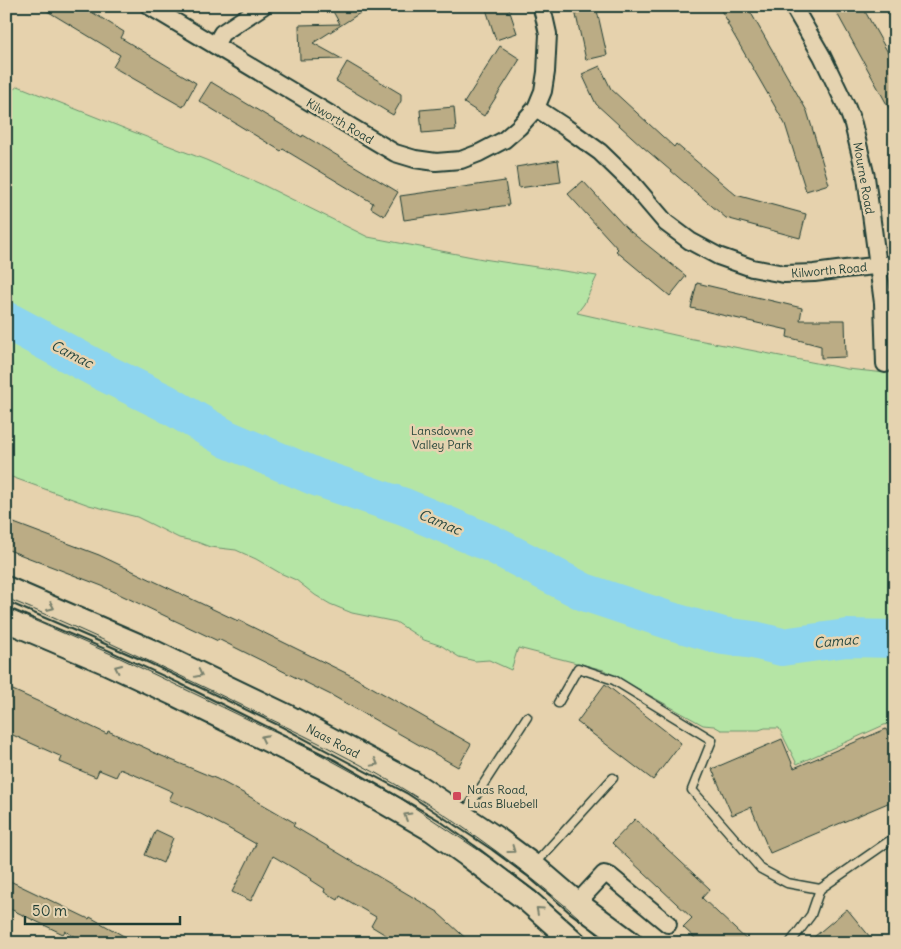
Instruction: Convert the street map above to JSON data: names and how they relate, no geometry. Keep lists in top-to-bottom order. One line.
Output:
{"streets":{"main road":["Naas Road"],"street":["Kilworth Road","Mourne Road"]},"crossings":[["Kilworth Road","Mourne Road"]],"water":["Camac"],"parks":["Lansdowne Valley Park"],"places":{"transit":["Naas Road, Luas Bluebell"]},"scale_bar":"50 m"}
